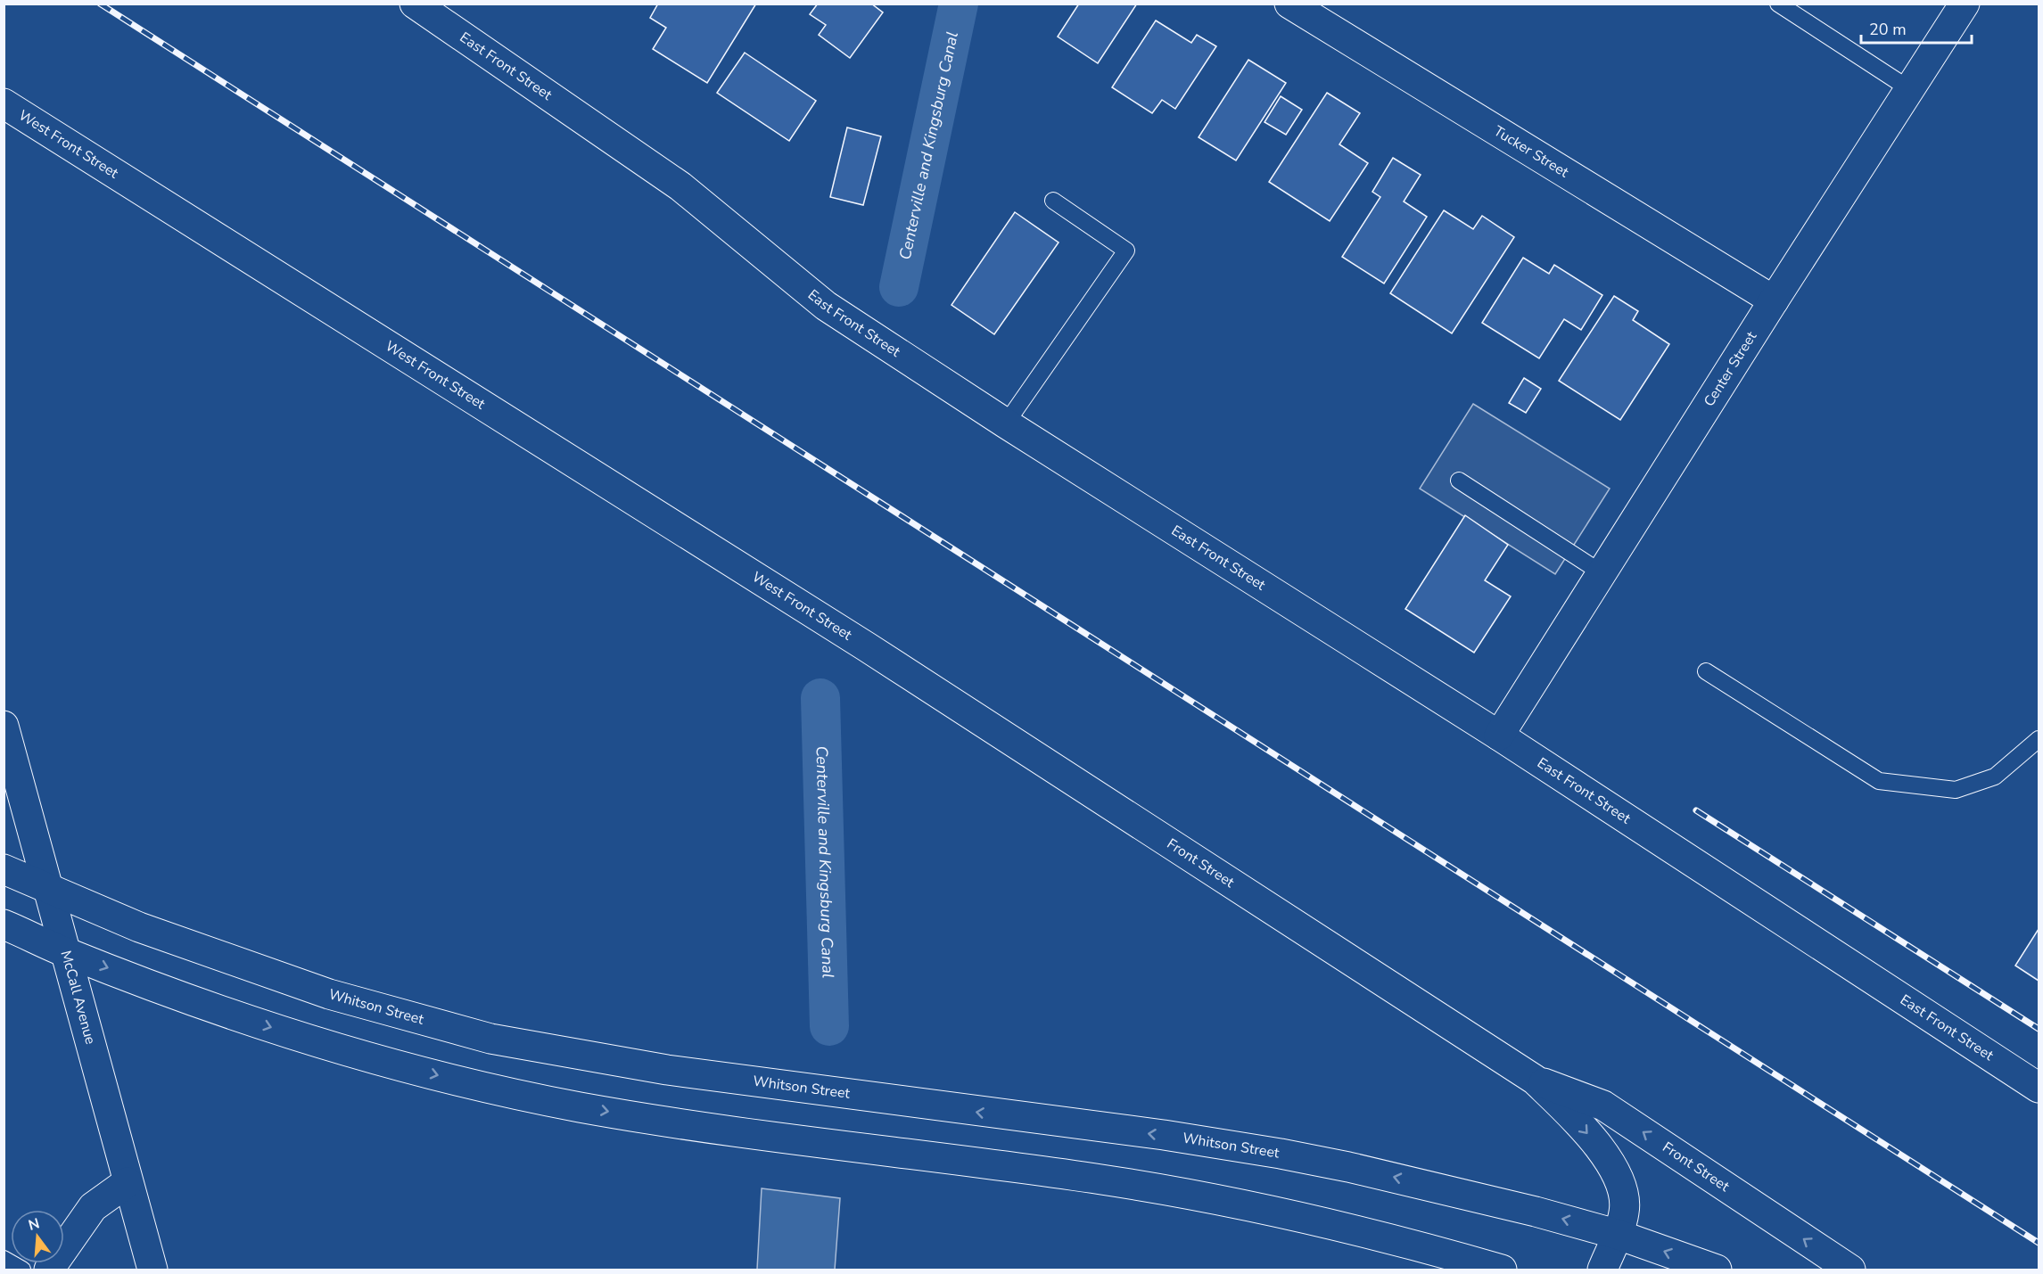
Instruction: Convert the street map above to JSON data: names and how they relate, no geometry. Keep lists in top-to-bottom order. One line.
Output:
{"streets":{"street":["East Front Street","West Front Street","Tucker Street","Center Street","Front Street","McCall Avenue","Whitson Street"]},"crossings":[["East Front Street","Center Street"],["West Front Street","Front Street"],["Tucker Street","Center Street"],["Front Street","Whitson Street"],["McCall Avenue","Whitson Street"]],"water":["Centerville and Kingsburg Canal"],"scale_bar":"20 m","north":"top"}
